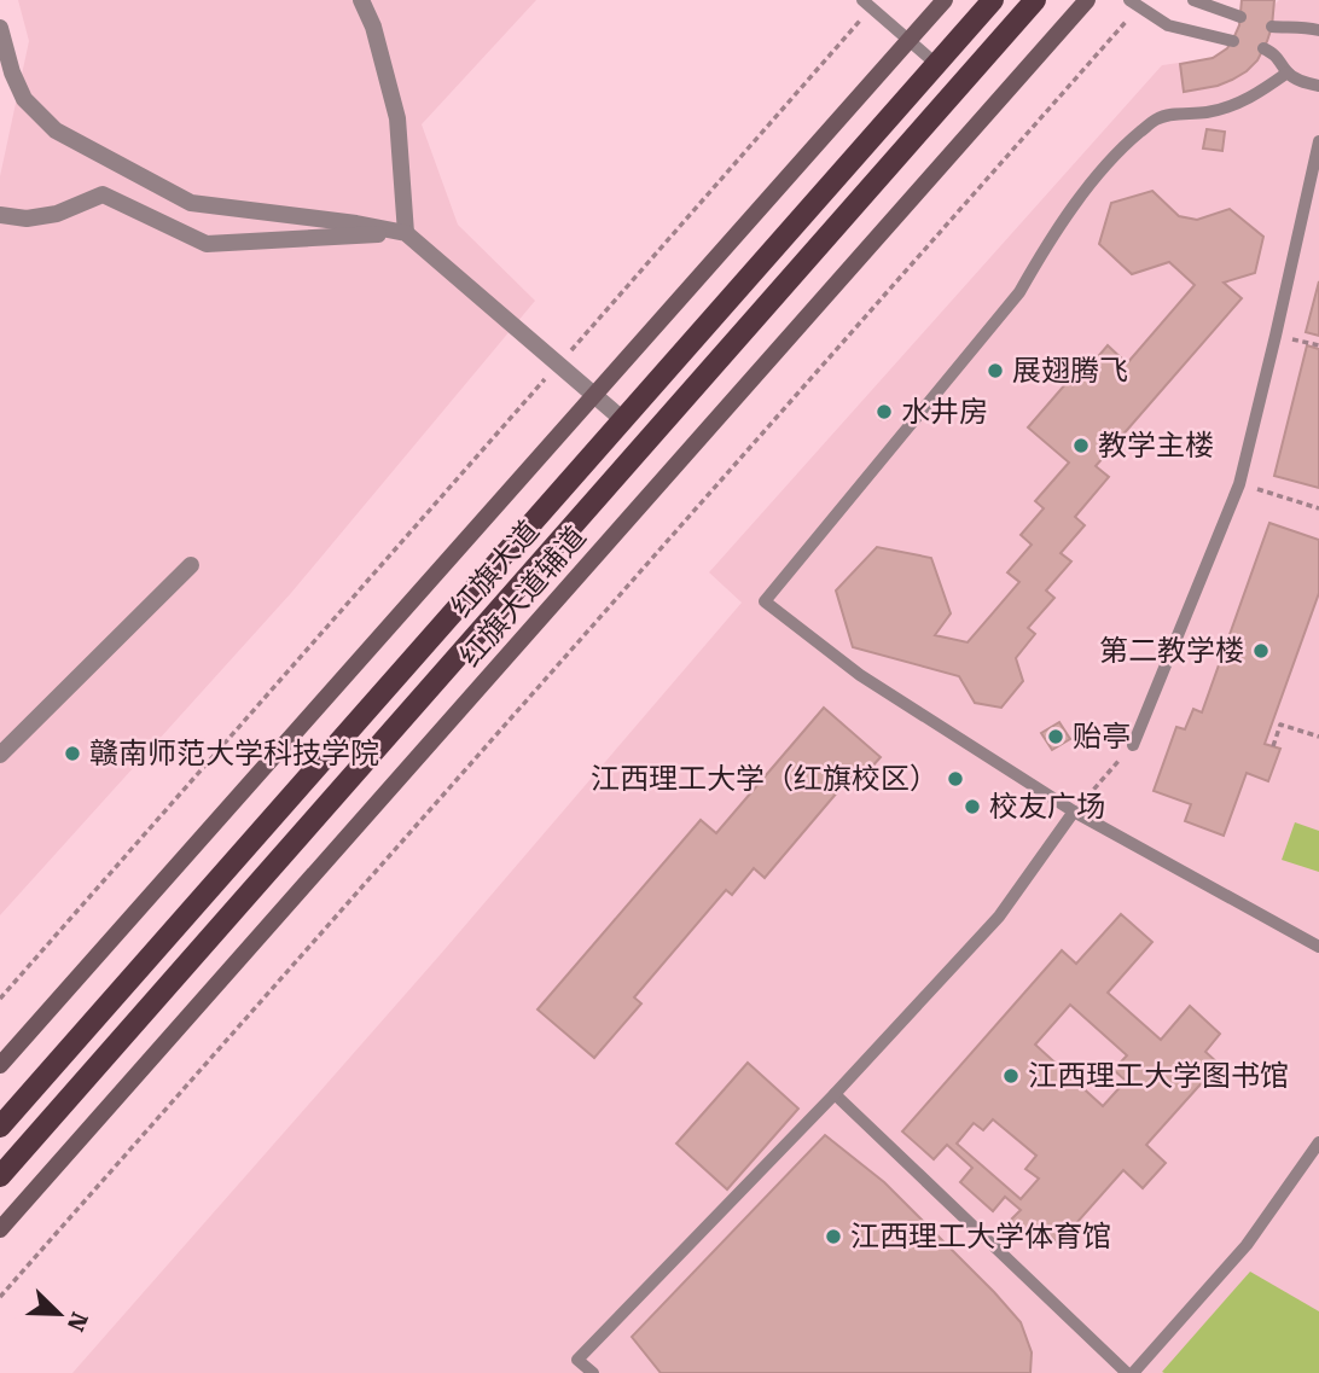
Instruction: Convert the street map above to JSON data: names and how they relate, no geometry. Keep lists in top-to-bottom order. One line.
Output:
{"streets":{"main road":["红旗大道","红旗大道辅道"]},"places":["展翅腾飞","水井房","教学主楼","第二教学楼","贻亭","赣南师范大学科技学院","江西理工大学（红旗校区）","校友广场","江西理工大学图书馆","江西理工大学体育馆"],"north":"bottom right"}
